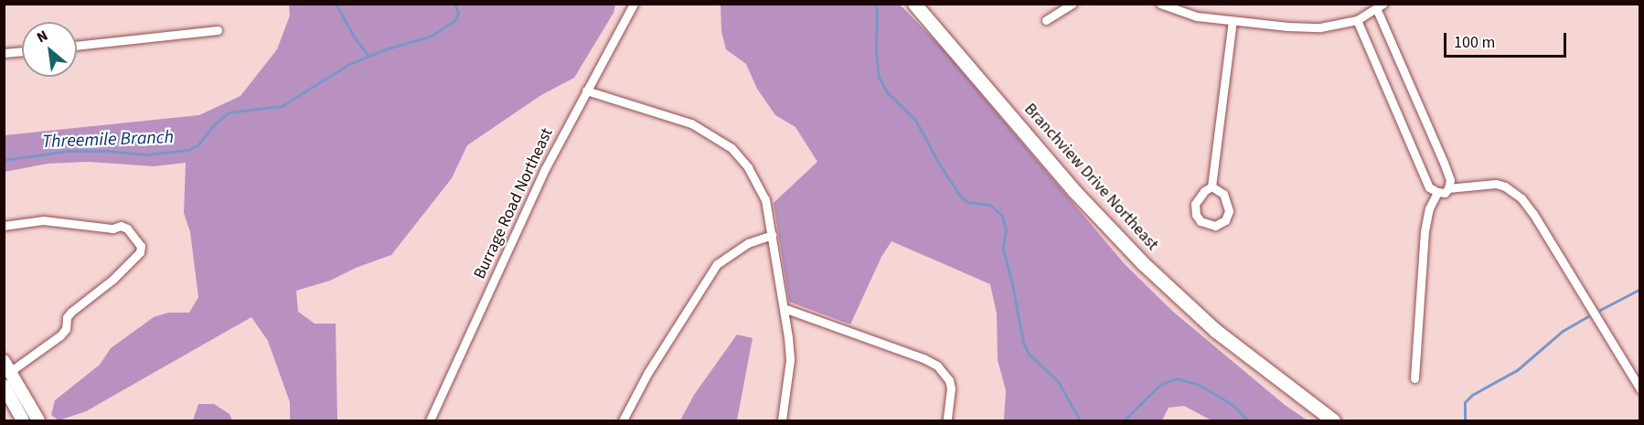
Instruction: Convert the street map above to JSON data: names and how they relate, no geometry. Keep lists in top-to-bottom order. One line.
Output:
{"streets":{"main road":["Branchview Drive Northeast"],"street":["Burrage Road Northeast"]},"water":["Threemile Branch"],"scale_bar":"100 m","north":"top left"}
